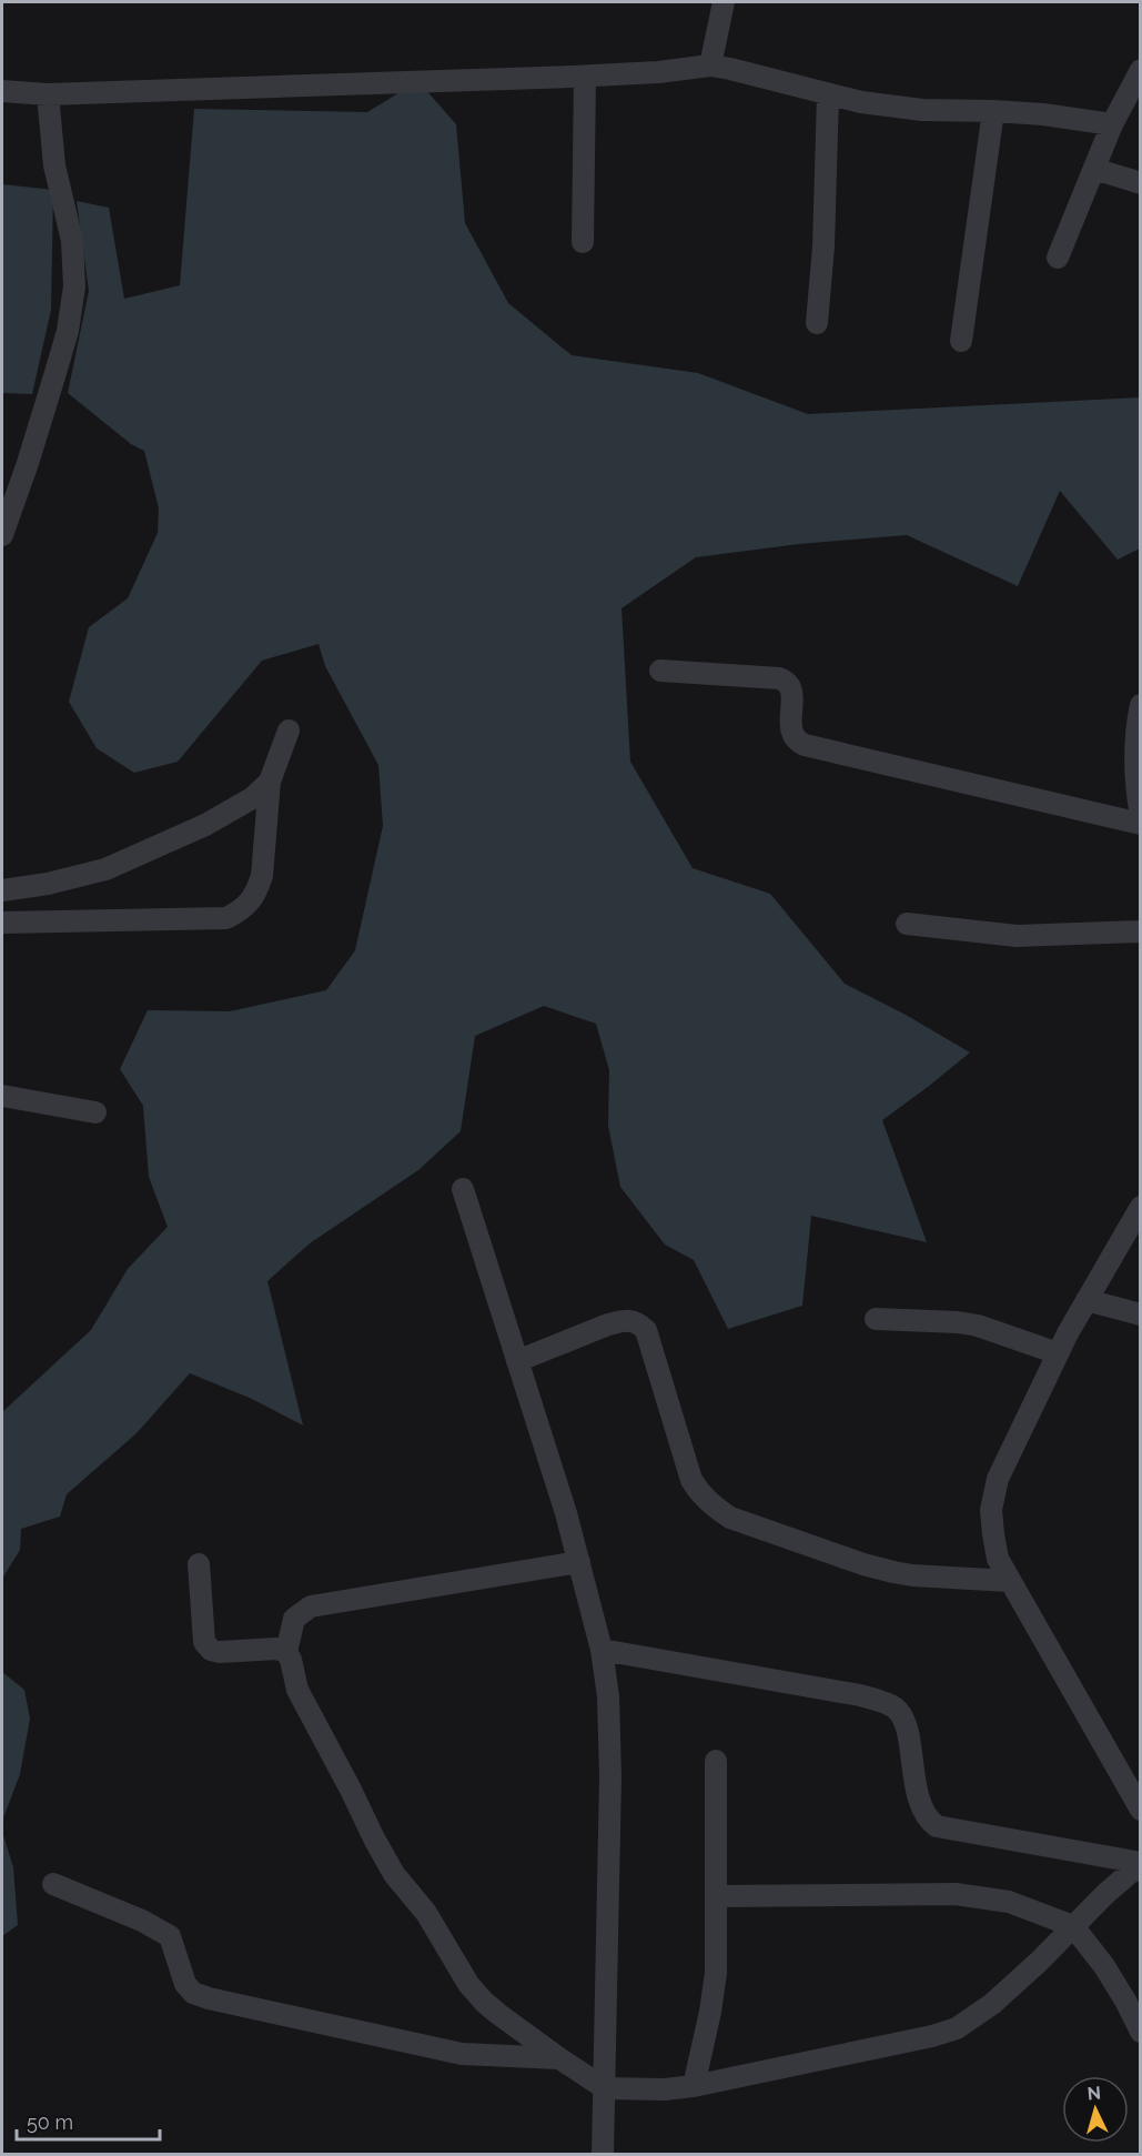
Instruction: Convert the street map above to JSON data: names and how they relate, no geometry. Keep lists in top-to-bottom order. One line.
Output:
{"scale_bar":"50 m","north":"top"}
